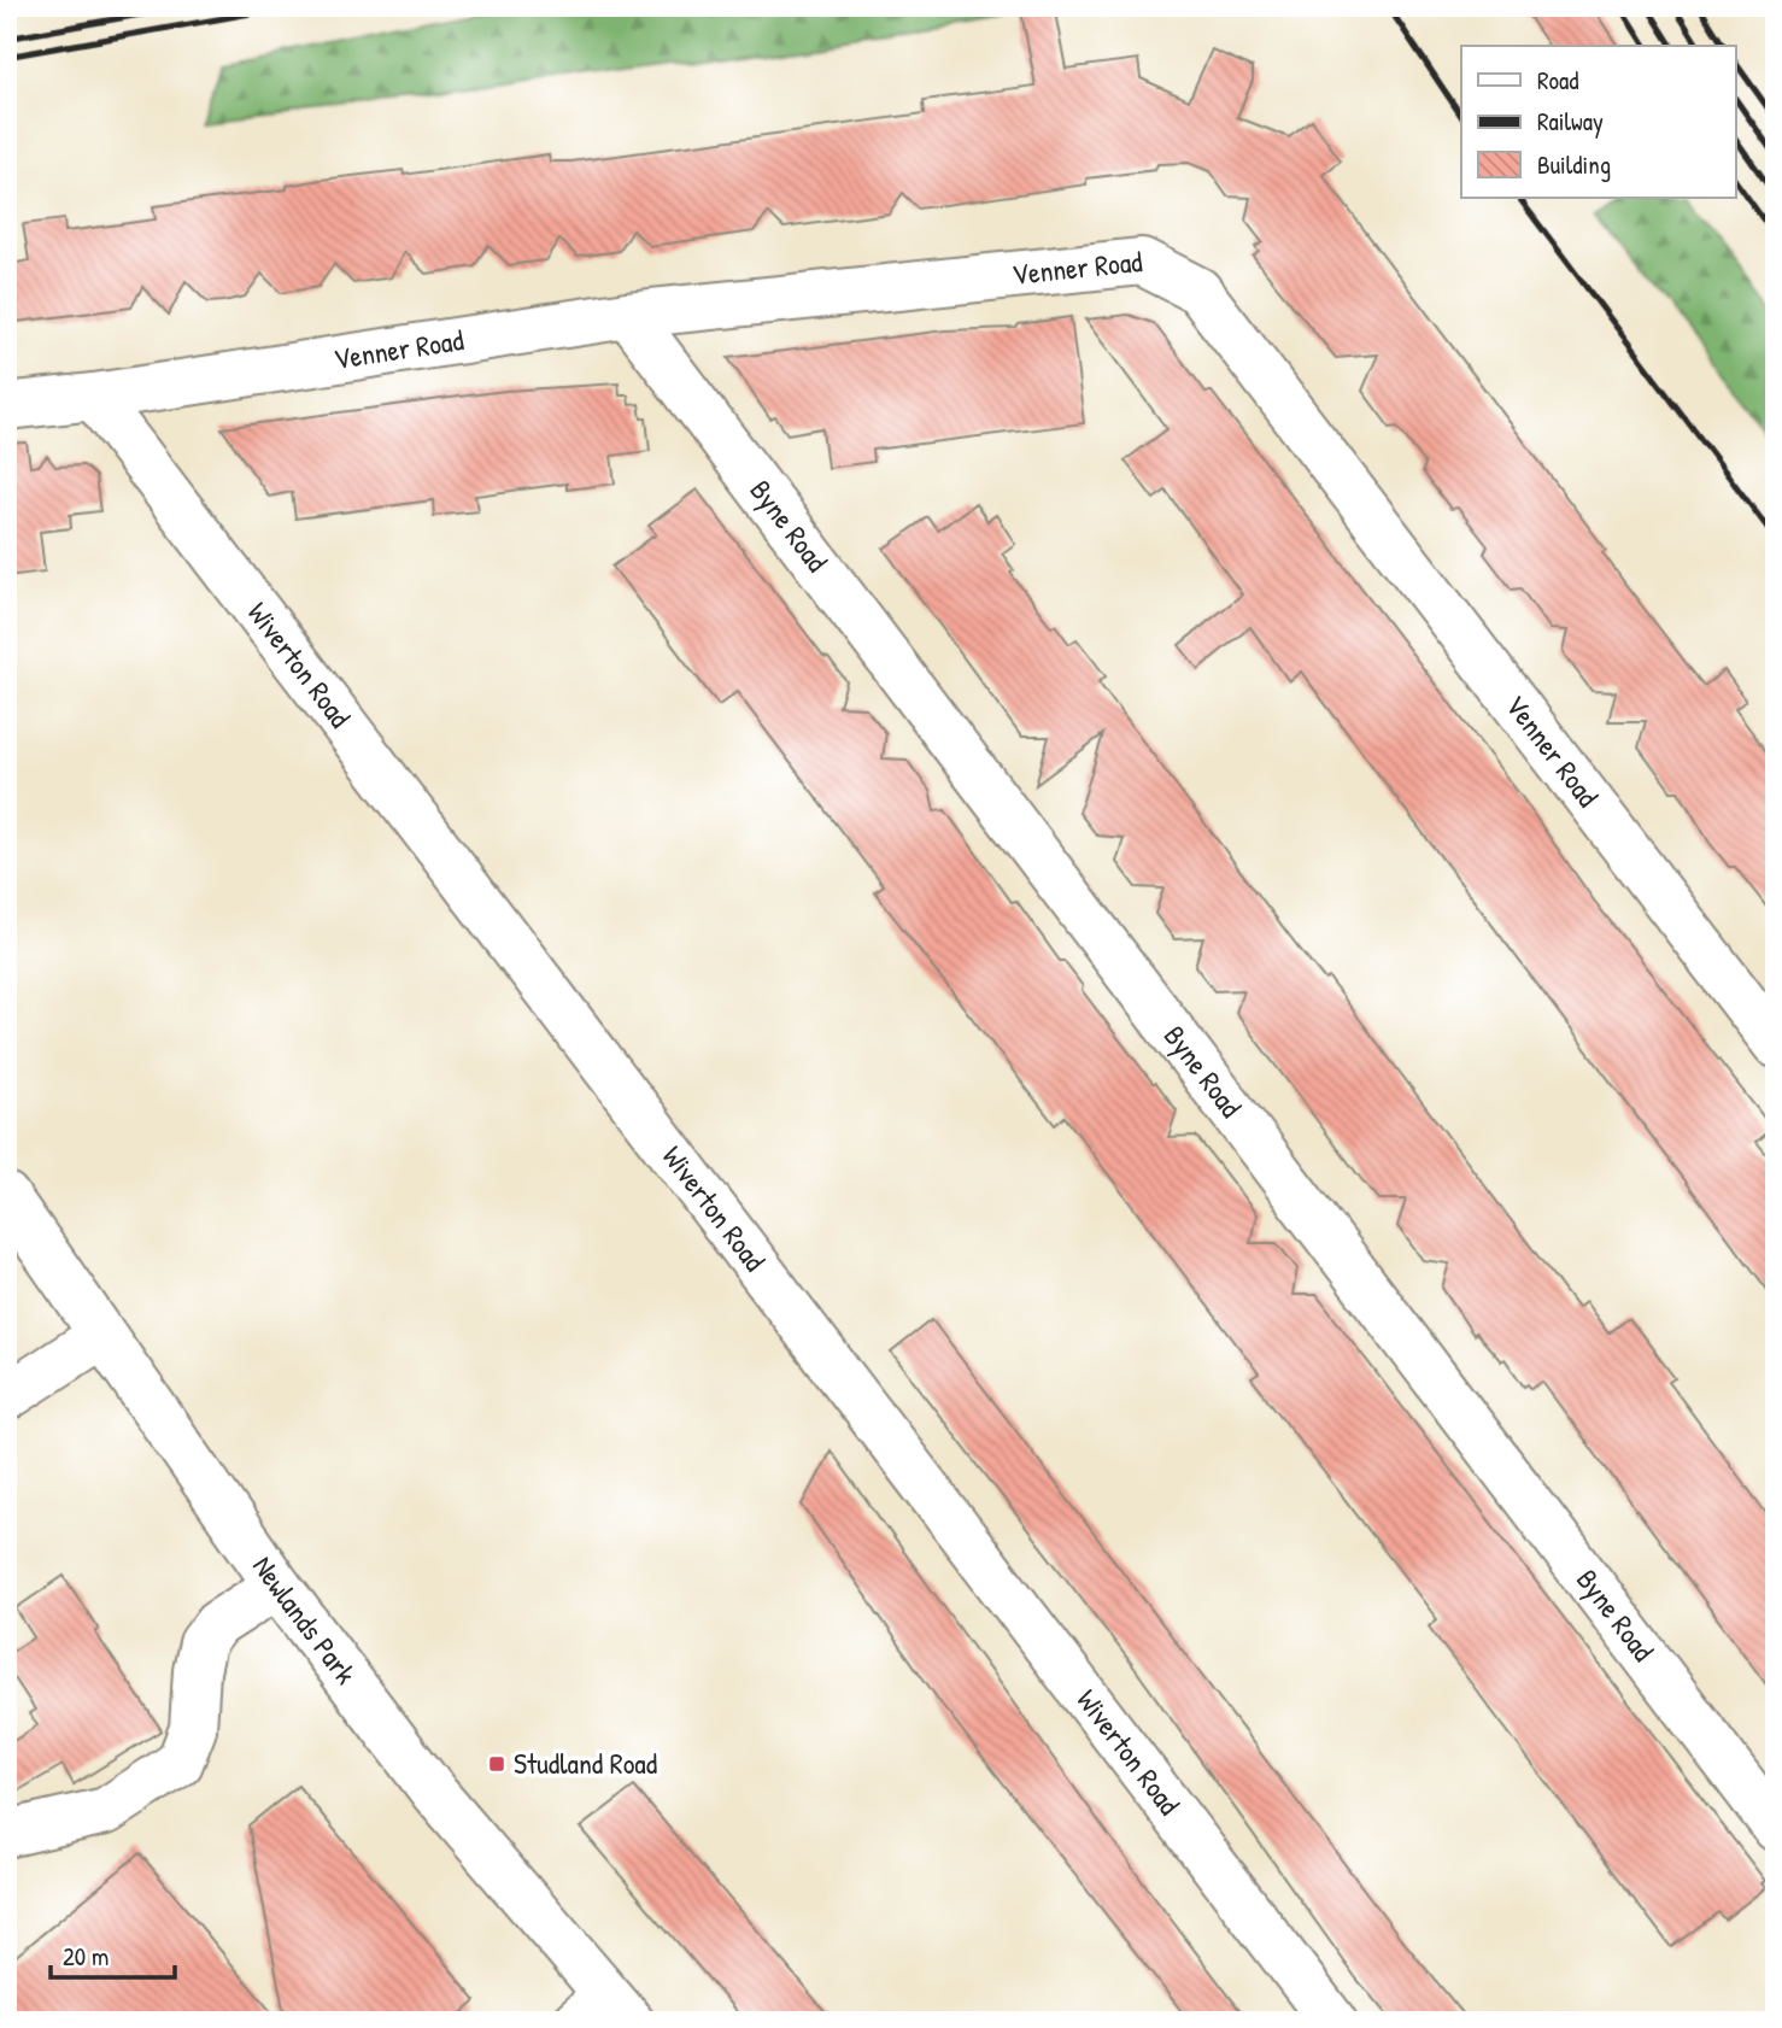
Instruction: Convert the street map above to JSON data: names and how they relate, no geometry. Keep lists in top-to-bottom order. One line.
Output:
{"streets":{"street":["Venner Road","Byne Road","Wiverton Road","Newlands Park"]},"crossings":[["Venner Road","Byne Road"],["Venner Road","Wiverton Road"]],"places":{"transit":["Studland Road"]},"legend":["Road","Railway","Building"],"scale_bar":"20 m"}
